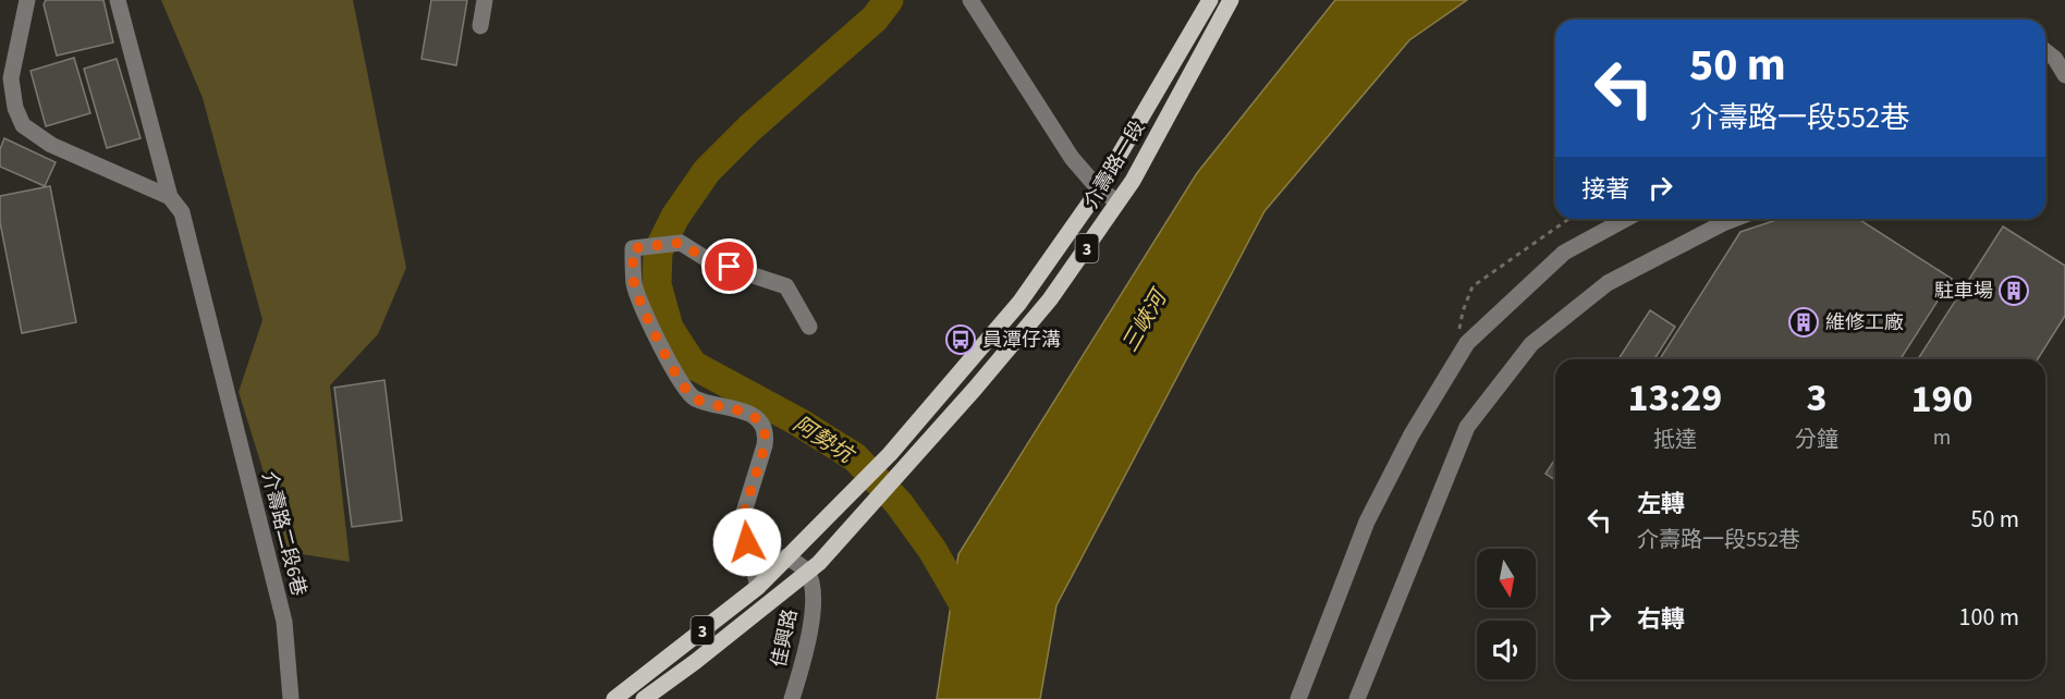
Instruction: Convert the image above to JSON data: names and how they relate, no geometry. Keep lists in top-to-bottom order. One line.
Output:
{"streets":{"main road":["介壽路一段","3"],"street":["介壽路二段6巷","佳興路"]},"crossings":[["介壽路一段","3"],["介壽路一段","佳興路"],["3","佳興路"]],"water":["三峽河","阿勢坑"],"places":{"building":["駐車場","維修工廠"],"bus stop":["員潭仔溝"]},"north":"bottom","page":{"turn":["50 m","介壽路一段552巷"],"then":"接著","eta":["13:29","抵達","3","分鐘","190","m"],"list":[{"name":"左轉","note":"介壽路一段552巷","value":"50 m"},{"name":"右轉","value":"100 m"}]}}
